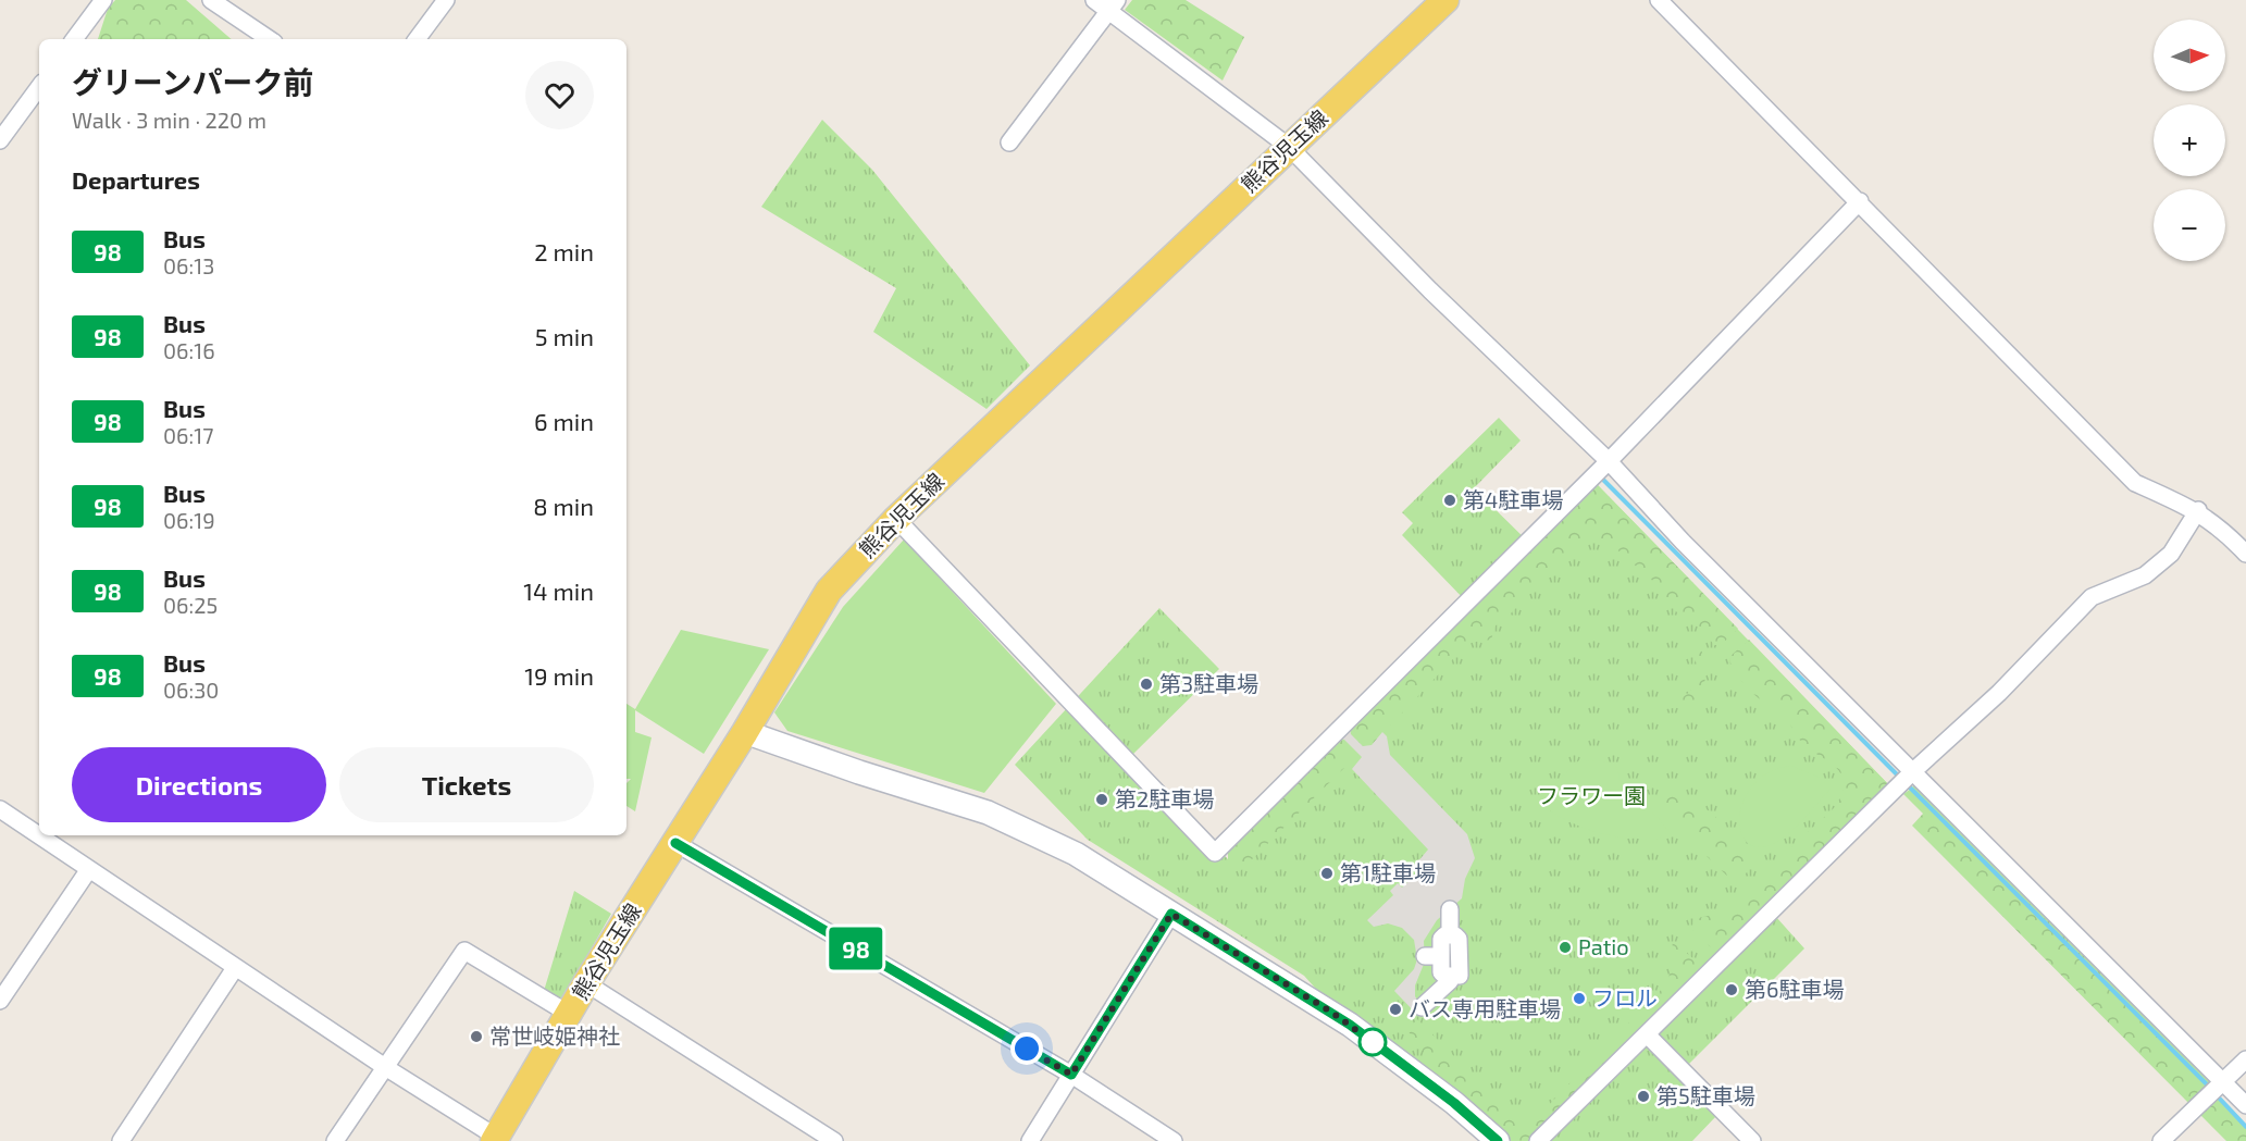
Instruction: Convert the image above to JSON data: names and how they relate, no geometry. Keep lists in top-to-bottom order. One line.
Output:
{"streets":{"main road":["熊谷児玉線"]},"parks":["フラワー園"],"places":["第4駐車場","第3駐車場","第2駐車場","第1駐車場","Patio","第6駐車場","フロル","バス専用駐車場","常世岐姫神社","第5駐車場"],"lines":["bus line 98"],"north":"right","page":{"on_map":"98","map_buttons":["+","−"],"heading":[["グリーンパーク前","Walk · 3 min · 220 m"],"Departures"],"list":[{"mark":"98","name":"Bus","note":"06:13","value":"2 min"},{"mark":"98","name":"Bus","note":"06:16","value":"5 min"},{"mark":"98","name":"Bus","note":"06:17","value":"6 min"},{"mark":"98","name":"Bus","note":"06:19","value":"8 min"},{"mark":"98","name":"Bus","note":"06:25","value":"14 min"},{"mark":"98","name":"Bus","note":"06:30","value":"19 min"}],"buttons":["Directions","Tickets"]}}
